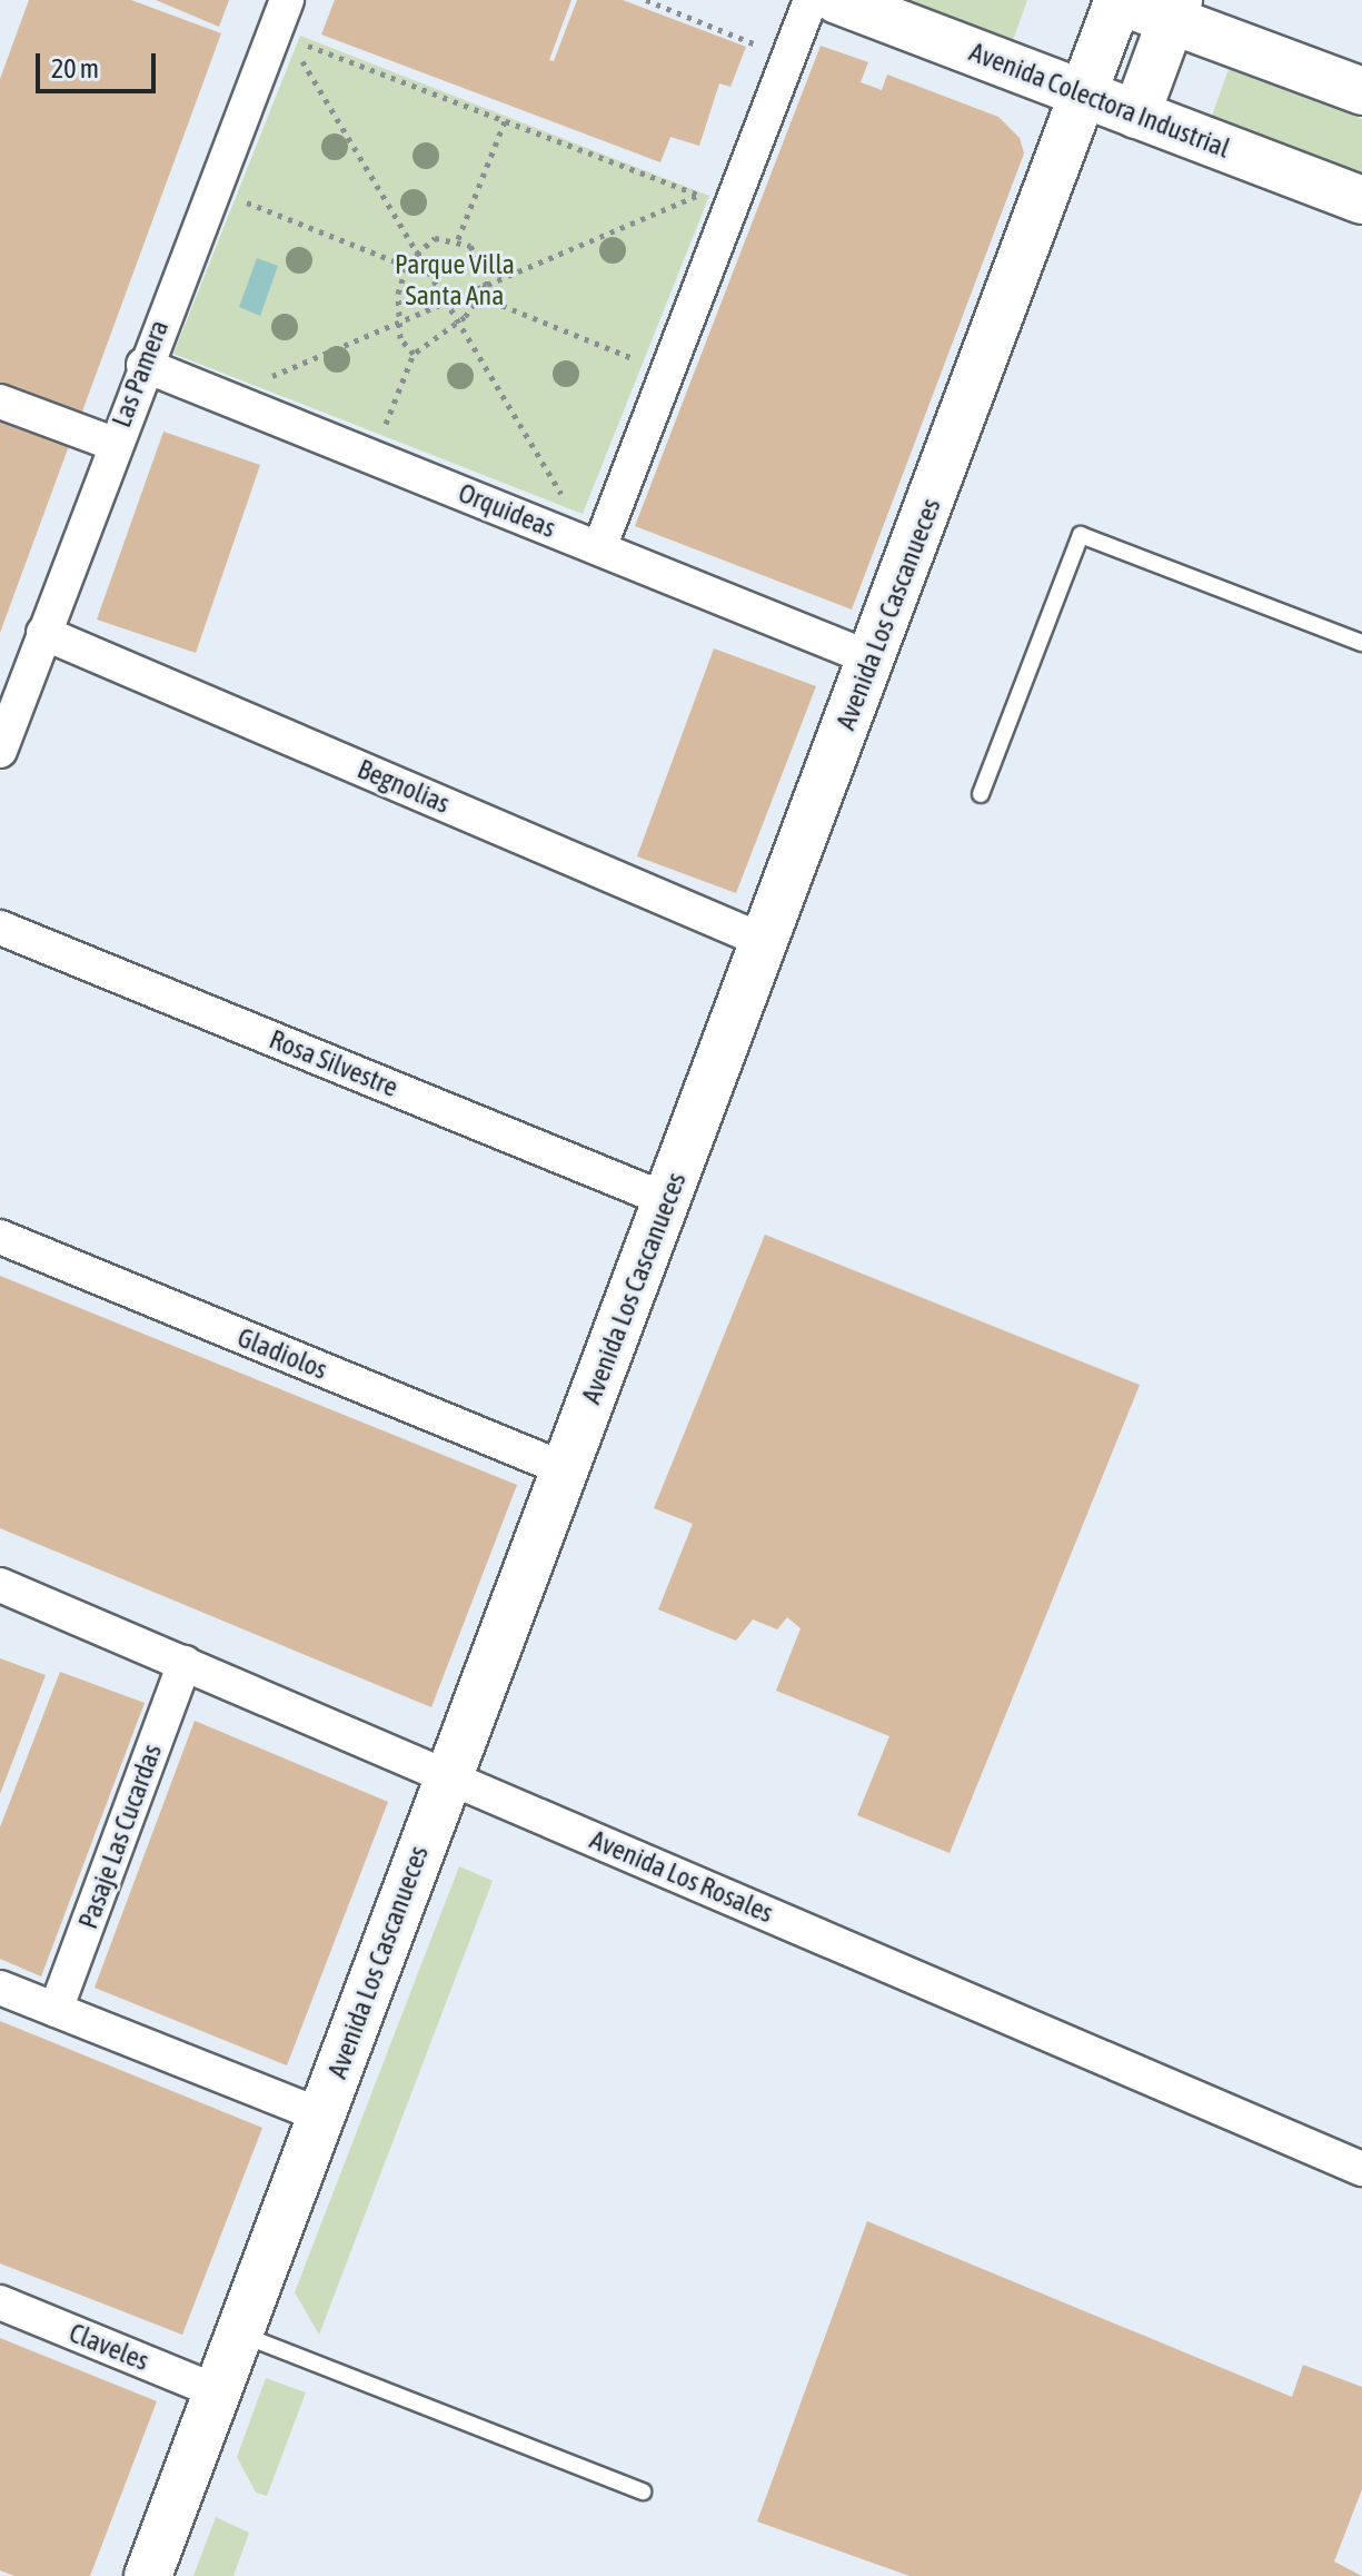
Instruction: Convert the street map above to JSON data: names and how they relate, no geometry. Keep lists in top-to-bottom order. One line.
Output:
{"streets":{"street":["Avenida Colectora Industrial","Las Pamera","Orquideas","Avenida Los Cascanueces","Begnolias","Rosa Silvestre","Gladiolos","Pasaje Las Cucardas","Avenida Los Rosales","Claveles"]},"crossings":[["Avenida Colectora Industrial","Avenida Los Cascanueces"],["Las Pamera","Orquideas"],["Las Pamera","Begnolias"],["Orquideas","Avenida Los Cascanueces"],["Avenida Los Cascanueces","Begnolias"],["Avenida Los Cascanueces","Rosa Silvestre"],["Avenida Los Cascanueces","Gladiolos"],["Avenida Los Cascanueces","Avenida Los Rosales"],["Avenida Los Cascanueces","Claveles"],["Pasaje Las Cucardas","Avenida Los Rosales"]],"parks":["Parque Villa Santa Ana"],"scale_bar":"20 m"}
